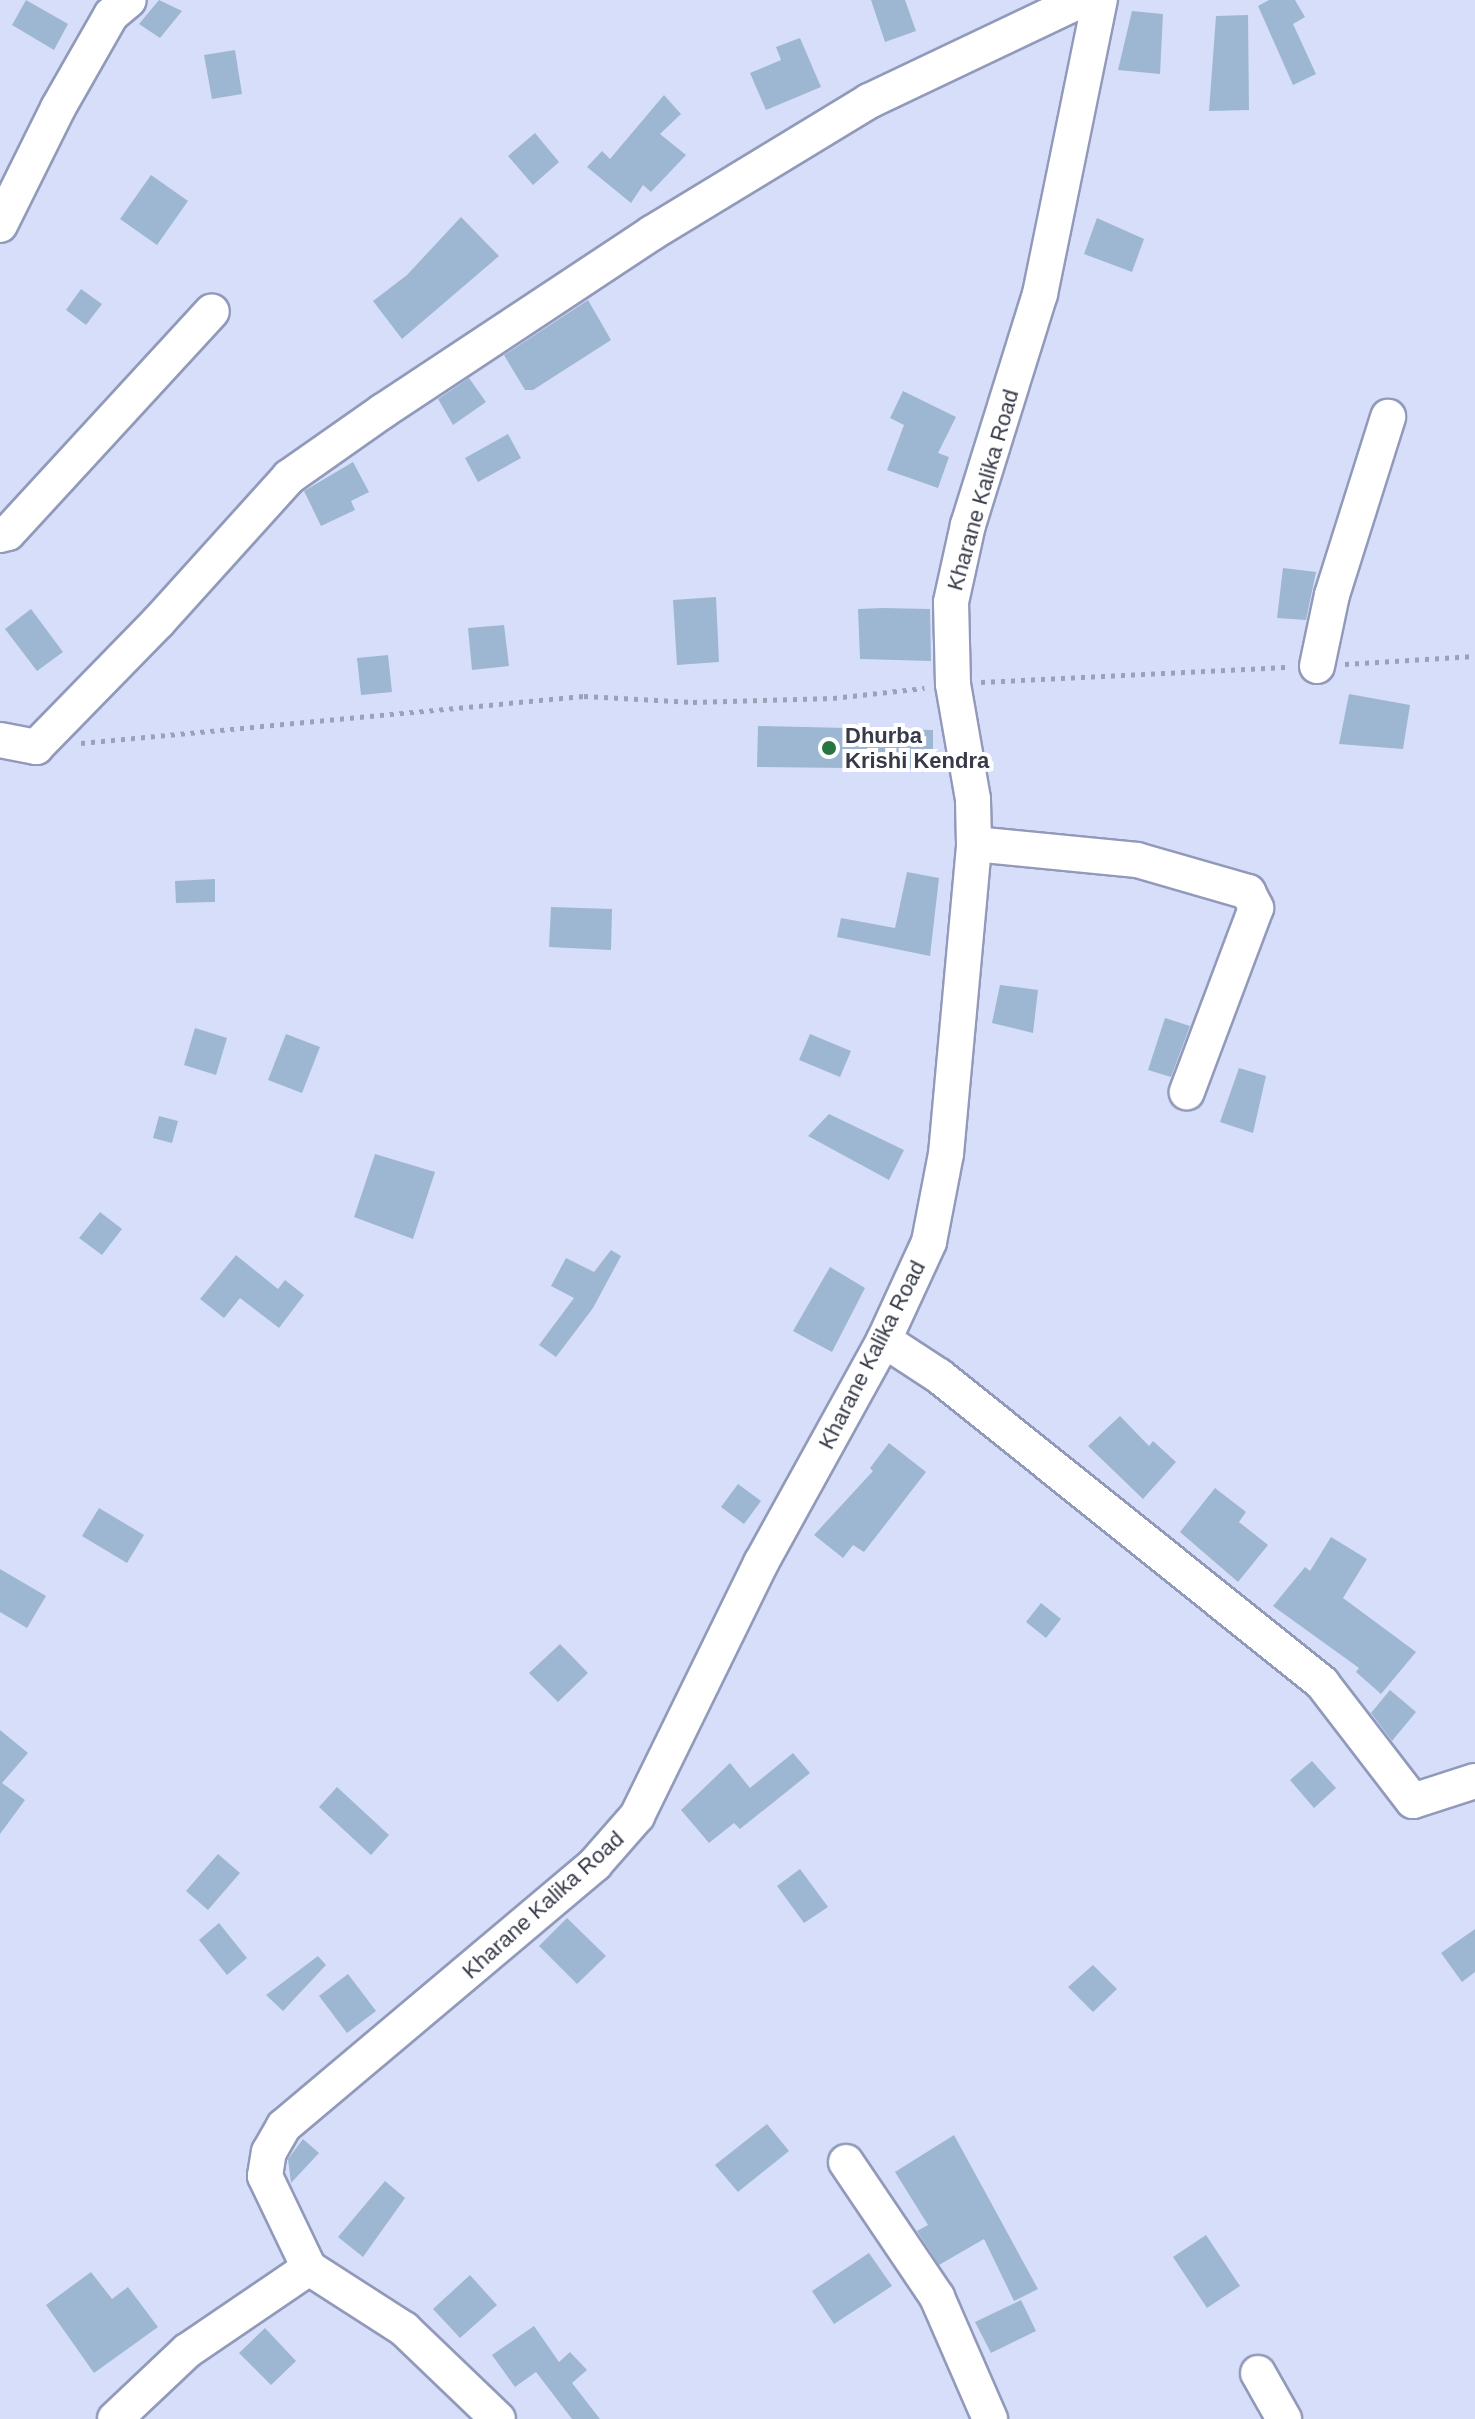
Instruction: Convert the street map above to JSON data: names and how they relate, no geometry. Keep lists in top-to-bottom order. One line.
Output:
{"streets":{"street":["Kharane Kalika Road"]},"places":["Dhurba Krishi Kendra"]}
